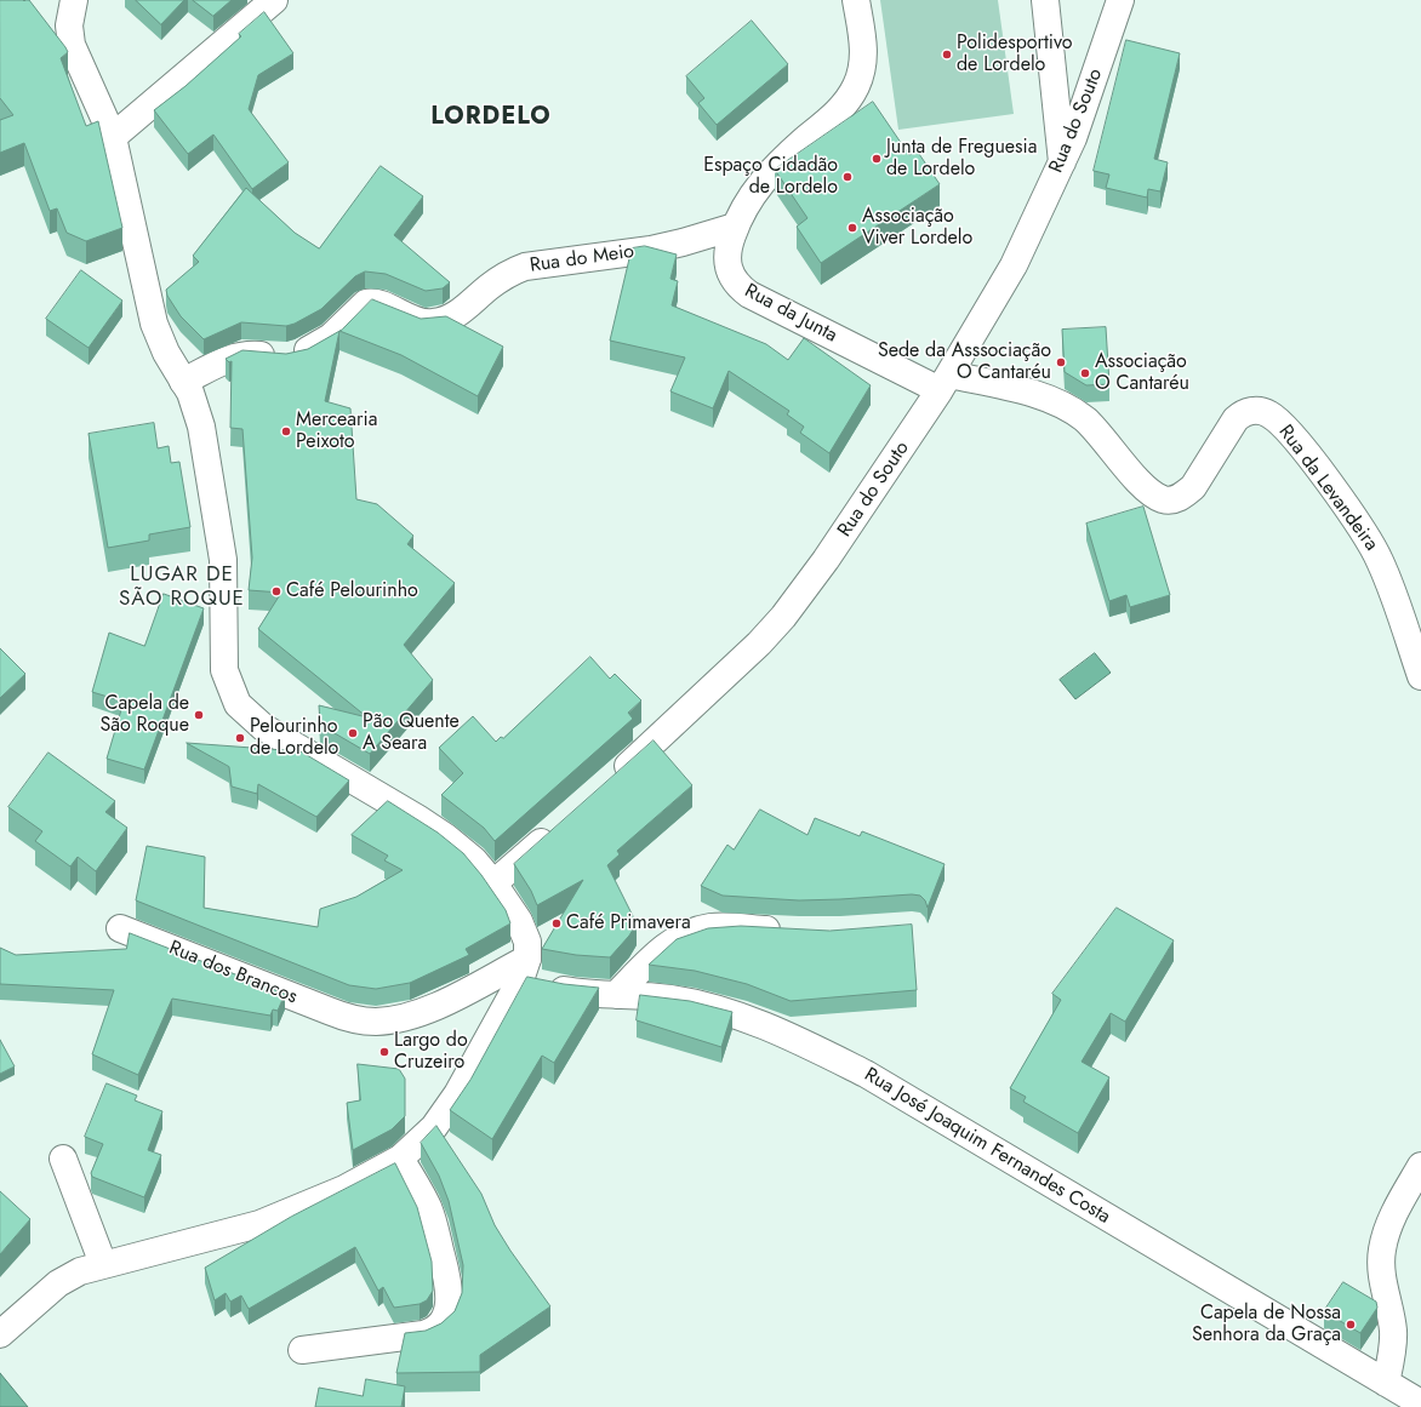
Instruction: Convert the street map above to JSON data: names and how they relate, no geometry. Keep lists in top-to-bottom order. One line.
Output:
{"streets":{"street":["Rua do Souto","Rua do Meio","Rua da Junta","Rua da Levandeira","Rua dos Brancos","Rua José Joaquim Fernandes Costa"]},"crossings":[["Rua do Souto","Rua da Junta"],["Rua do Meio","Rua da Junta"],["Rua da Junta","Rua da Levandeira"],["Rua dos Brancos","Rua José Joaquim Fernandes Costa"]],"districts":["LORDELO","LUGAR DE SÃO ROQUE"],"places":["Polidesportivo de Lordelo","Junta de Freguesia de Lordelo","Espaço Cidadão de Lordelo","Associação Viver Lordelo","Sede da Asssociação O Cantaréu","Associação O Cantaréu","Mercearia Peixoto","Café Pelourinho","Capela de São Roque","Pão Quente A Seara","Pelourinho de Lordelo","Café Primavera","Largo do Cruzeiro","Capela de Nossa Senhora da Graça"]}
